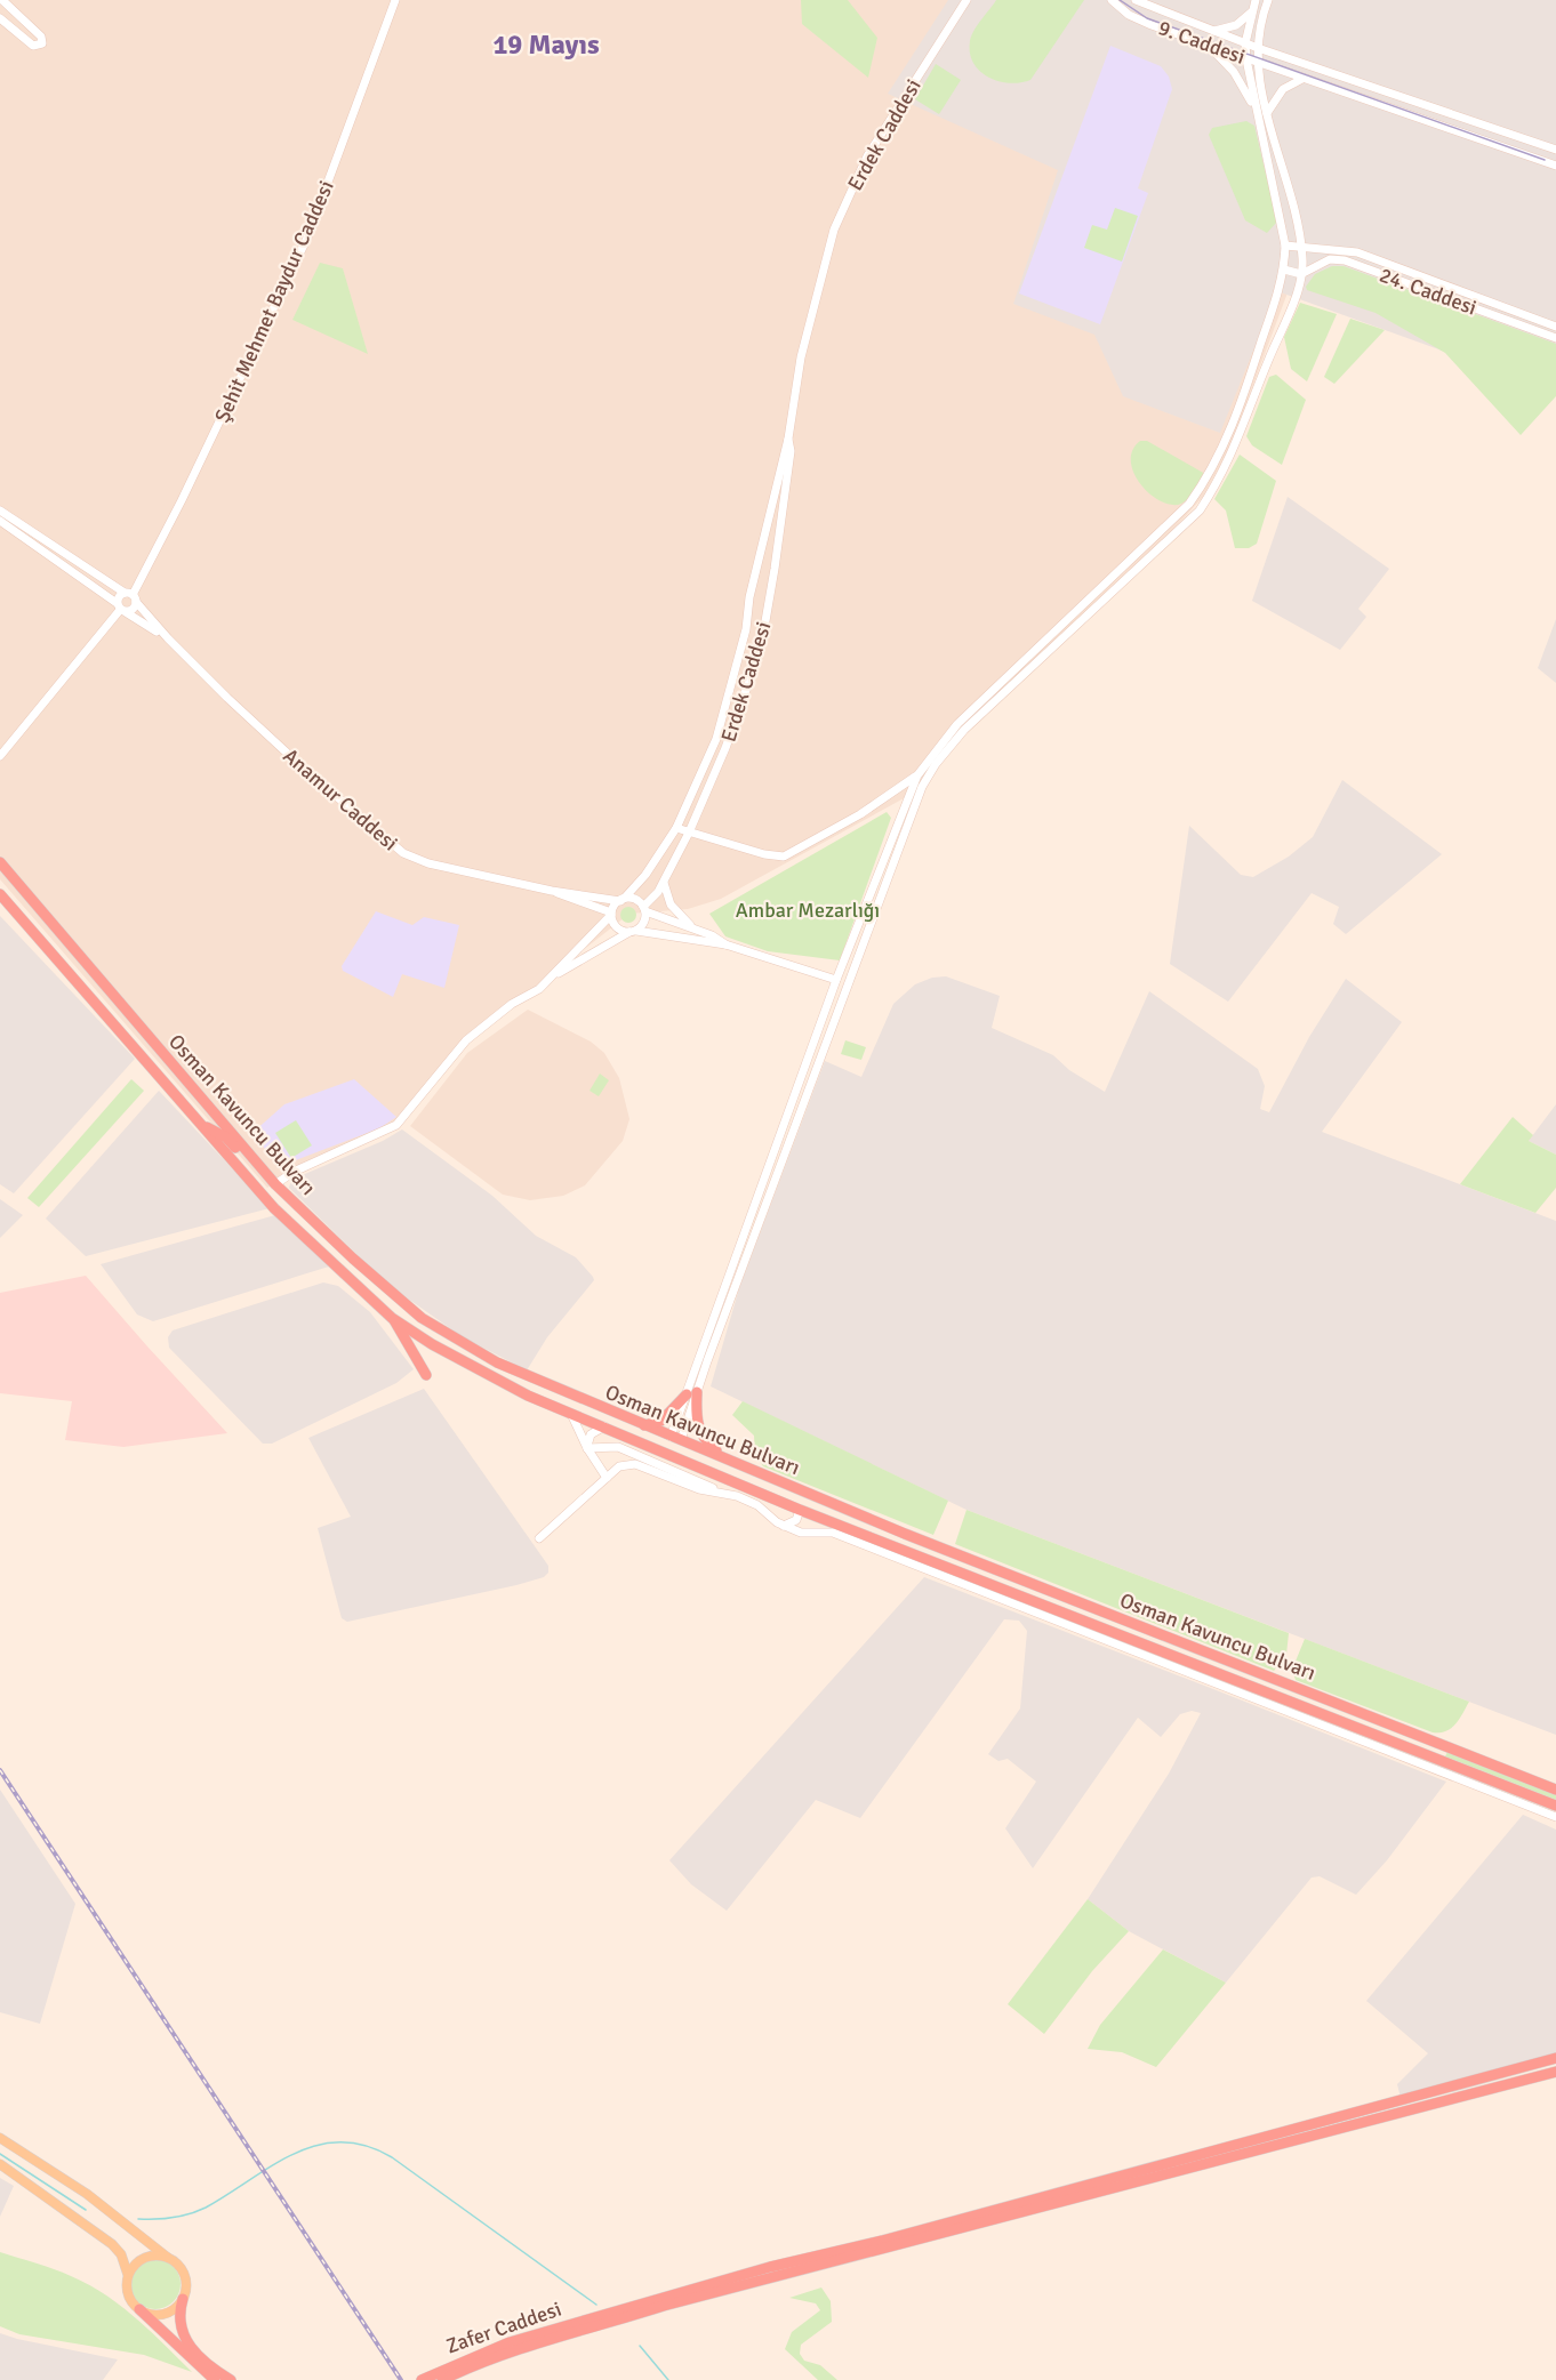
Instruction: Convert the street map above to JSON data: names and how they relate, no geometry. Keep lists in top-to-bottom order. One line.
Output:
{"streets":{"highway":["Osman Kavuncu Bulvarı","Zafer Caddesi"],"street":["9. Caddesi","Erdek Caddesi","24. Caddesi","Şehit Mehmet Baydur Caddesi","Anamur Caddesi"]},"districts":["19 Mayıs"],"parks":["Ambar Mezarlığı"]}
